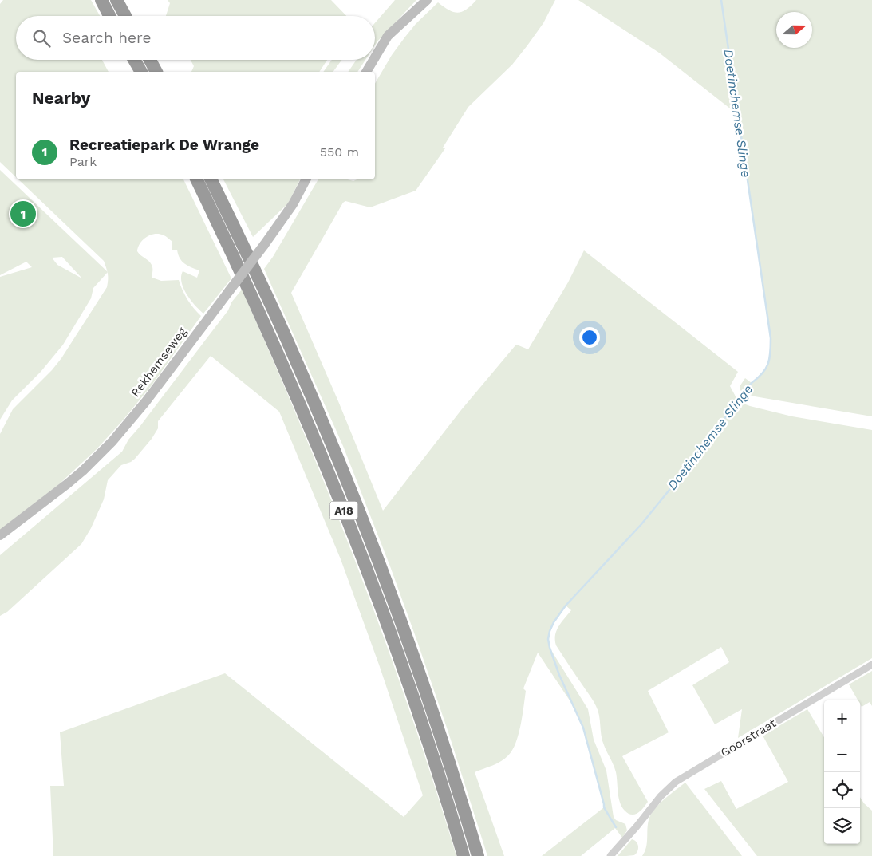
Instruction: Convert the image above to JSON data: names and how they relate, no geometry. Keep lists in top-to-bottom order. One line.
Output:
{"streets":{"highway":["A18"],"street":["Rekhemseweg","Goorstraat"]},"water":["Doetinchemse Slinge"],"north":"right","page":{"search":"Search here","heading":"Nearby","list":[{"mark":"1","name":"Recreatiepark De Wrange","note":"Park","value":"550 m"}],"pins":"1","map_buttons":["+","−"]}}
